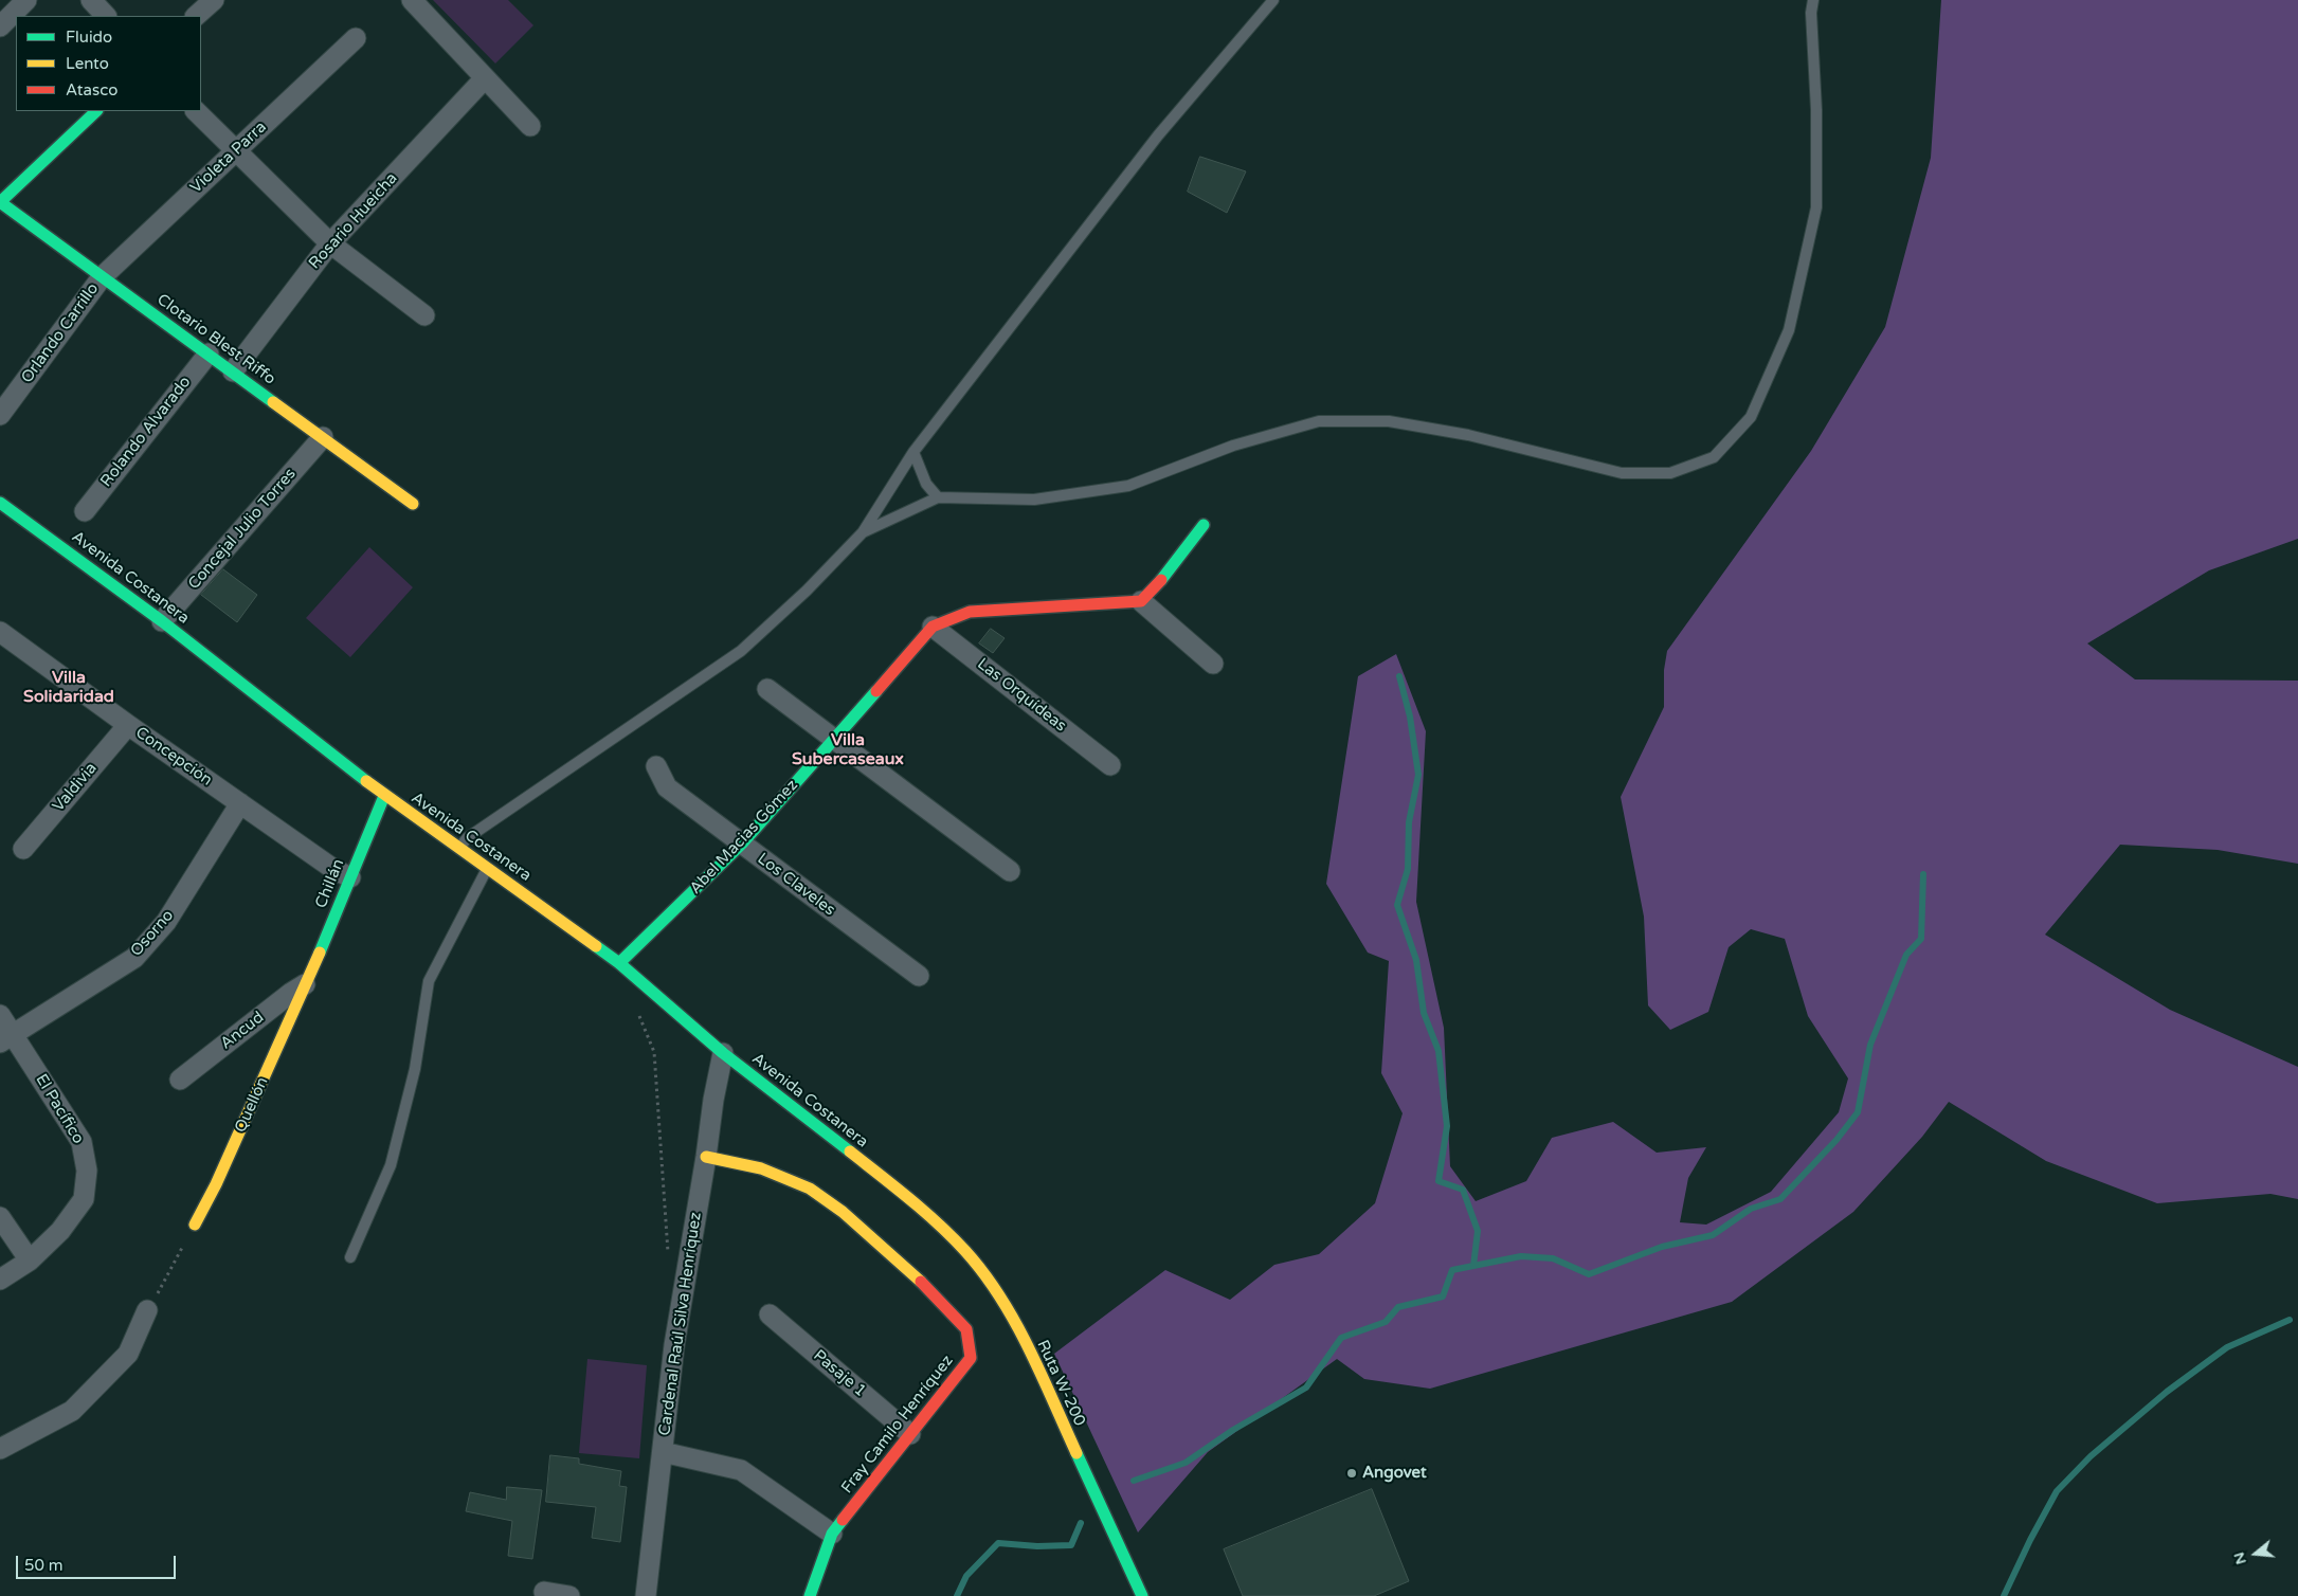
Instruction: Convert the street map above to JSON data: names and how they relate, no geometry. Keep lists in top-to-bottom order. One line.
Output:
{"streets":{"street":["Violeta Parra","Rosario Hueicha","Orlando Carrillo","Clotario Blest Riffo","Rolando Alvarado","Concejal Julio Torres","Avenida Costanera","Las Orquídeas","Concepción","Valdivia","Abel Macias Gómez","Chillán","Los Claveles","Osorno","Ancud","Quellón","El Pacífico","Cardenal Raúl Silva Henríquez","Pasaje 1","Ruta W-200","Fray Camilo Henríquez"]},"crossings":[["Violeta Parra","Orlando Carrillo"],["Violeta Parra","Clotario Blest Riffo"],["Rosario Hueicha","Clotario Blest Riffo"],["Orlando Carrillo","Clotario Blest Riffo"],["Clotario Blest Riffo","Rolando Alvarado"],["Clotario Blest Riffo","Concejal Julio Torres"],["Concejal Julio Torres","Avenida Costanera"],["Avenida Costanera","Abel Macias Gómez"],["Avenida Costanera","Chillán"],["Avenida Costanera","Cardenal Raúl Silva Henríquez"],["Avenida Costanera","Ruta W-200"],["Las Orquídeas","Abel Macias Gómez"],["Concepción","Valdivia"],["Concepción","Chillán"],["Concepción","Osorno"],["Abel Macias Gómez","Los Claveles"],["Chillán","Ancud"],["Chillán","Quellón"],["Osorno","El Pacífico"],["Ancud","Quellón"],["Cardenal Raúl Silva Henríquez","Fray Camilo Henríquez"],["Pasaje 1","Fray Camilo Henríquez"]],"districts":["Villa Solidaridad","Villa Subercaseaux"],"places":["Angovet"],"legend":["Fluido","Lento","Atasco"],"scale_bar":"50 m","north":"left"}
